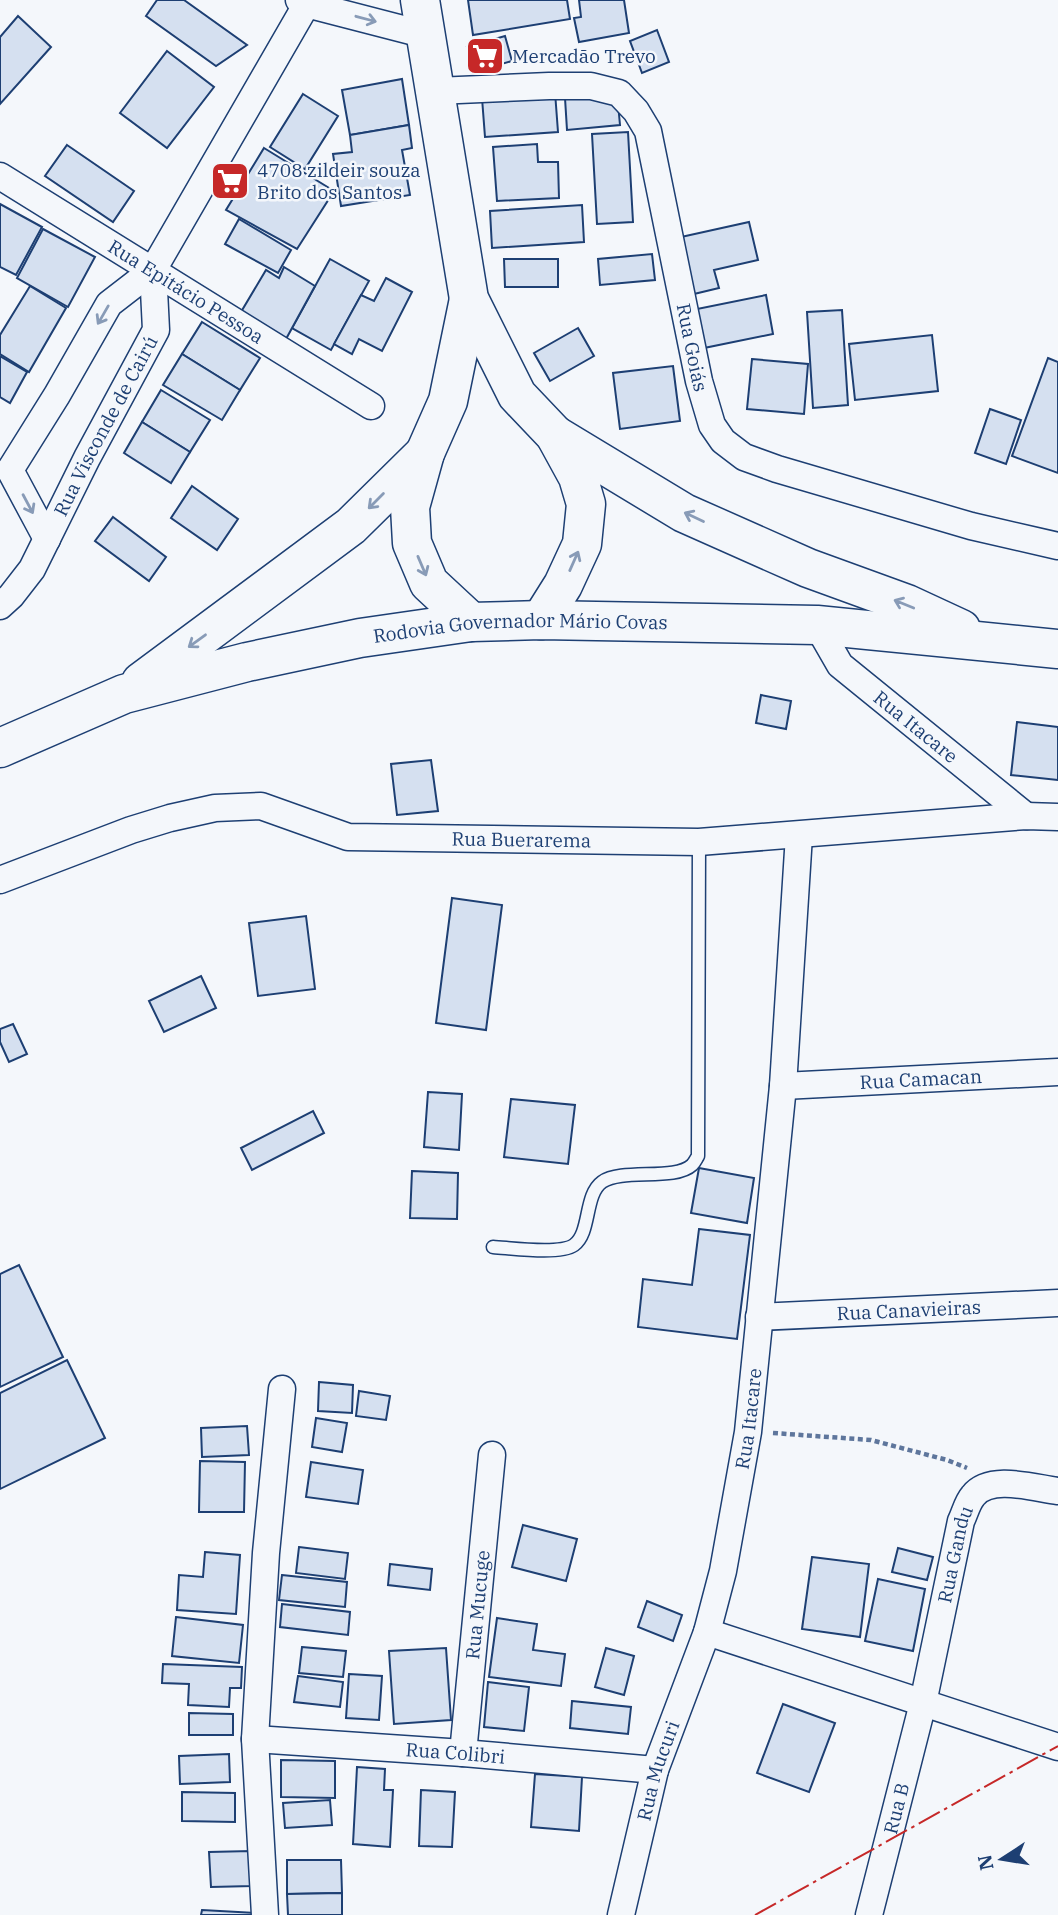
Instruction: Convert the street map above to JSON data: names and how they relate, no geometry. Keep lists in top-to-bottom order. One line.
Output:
{"streets":{"main road":["Rodovia Governador Mário Covas"],"street":["Rua Epitácio Pessoa","Rua Goiás","Rua Visconde de Cairú","Rua Itacare","Rua Buerarema","Rua Camacan","Rua Canavieiras","Rua Gandu","Rua Mucuge","Rua Colibri","Rua Mucuri","Rua B"]},"crossings":[["Rua Epitácio Pessoa","Rua Visconde de Cairú"],["Rodovia Governador Mário Covas","Rua Itacare"],["Rua Itacare","Rua Buerarema"],["Rua Itacare","Rua Camacan"],["Rua Itacare","Rua Canavieiras"],["Rua Itacare","Rua Mucuri"],["Rua Gandu","Rua B"],["Rua Mucuge","Rua Colibri"],["Rua Colibri","Rua Mucuri"]],"places":{"supermarket":["Mercadão Trevo","4708 zildeir souza Brito dos Santos"]},"north":"left"}
